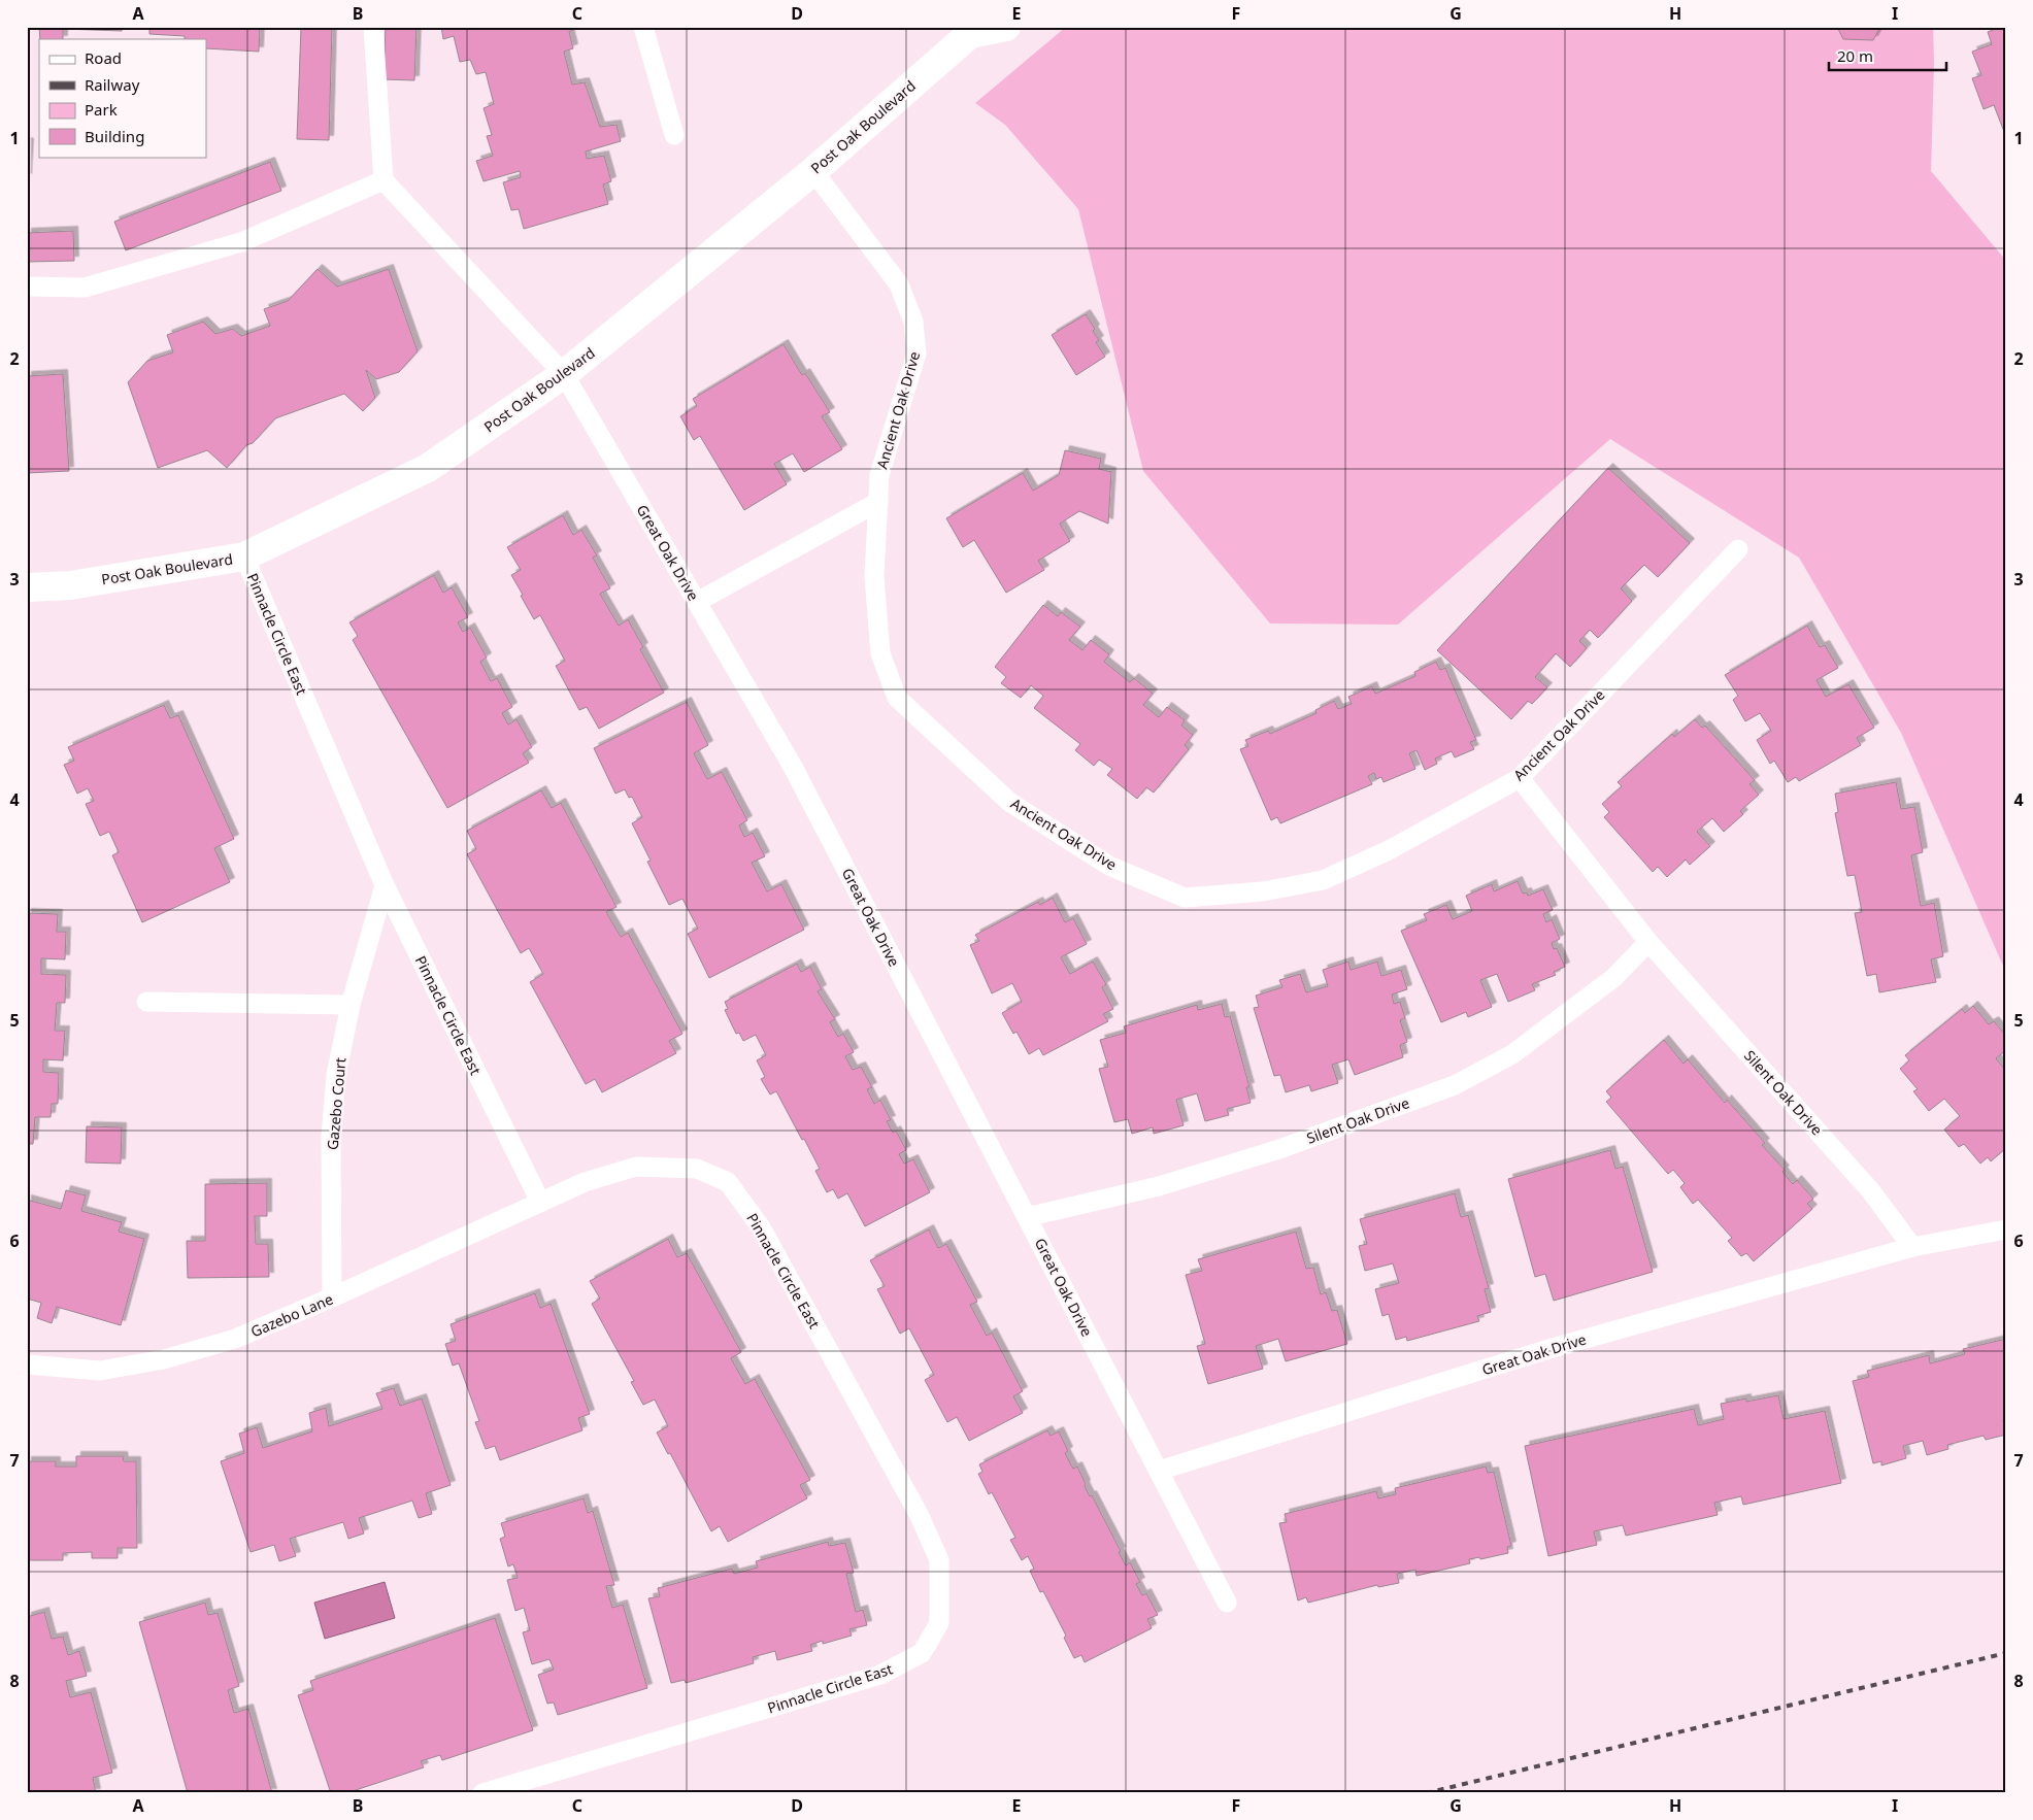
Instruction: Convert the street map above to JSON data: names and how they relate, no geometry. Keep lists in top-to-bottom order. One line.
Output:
{"streets":{"street":["Post Oak Boulevard"],"lane":["Ancient Oak Drive","Great Oak Drive","Pinnacle Circle East","Silent Oak Drive","Gazebo Court","Gazebo Lane"]},"crossings":[["Post Oak Boulevard","Ancient Oak Drive"],["Post Oak Boulevard","Great Oak Drive"],["Post Oak Boulevard","Pinnacle Circle East"],["Ancient Oak Drive","Silent Oak Drive"],["Great Oak Drive","Silent Oak Drive"],["Pinnacle Circle East","Gazebo Court"],["Pinnacle Circle East","Gazebo Lane"],["Gazebo Court","Gazebo Lane"]],"legend":["Road","Railway","Park","Building"],"scale_bar":"20 m","grid":{"columns":["A","B","C","D","E","F","G","H","I"],"rows":["1","2","3","4","5","6","7","8"]}}
